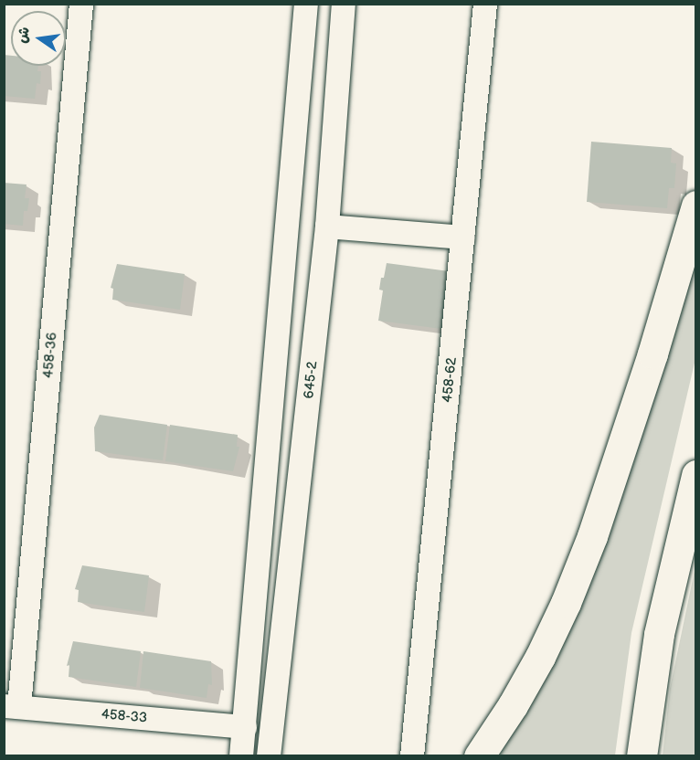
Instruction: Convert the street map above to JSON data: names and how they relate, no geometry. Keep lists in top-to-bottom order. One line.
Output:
{"streets":{"street":["458-36","645-2","458-62","458-33"]},"crossings":[["458-36","458-33"],["645-2","458-33"]],"north":"left"}
